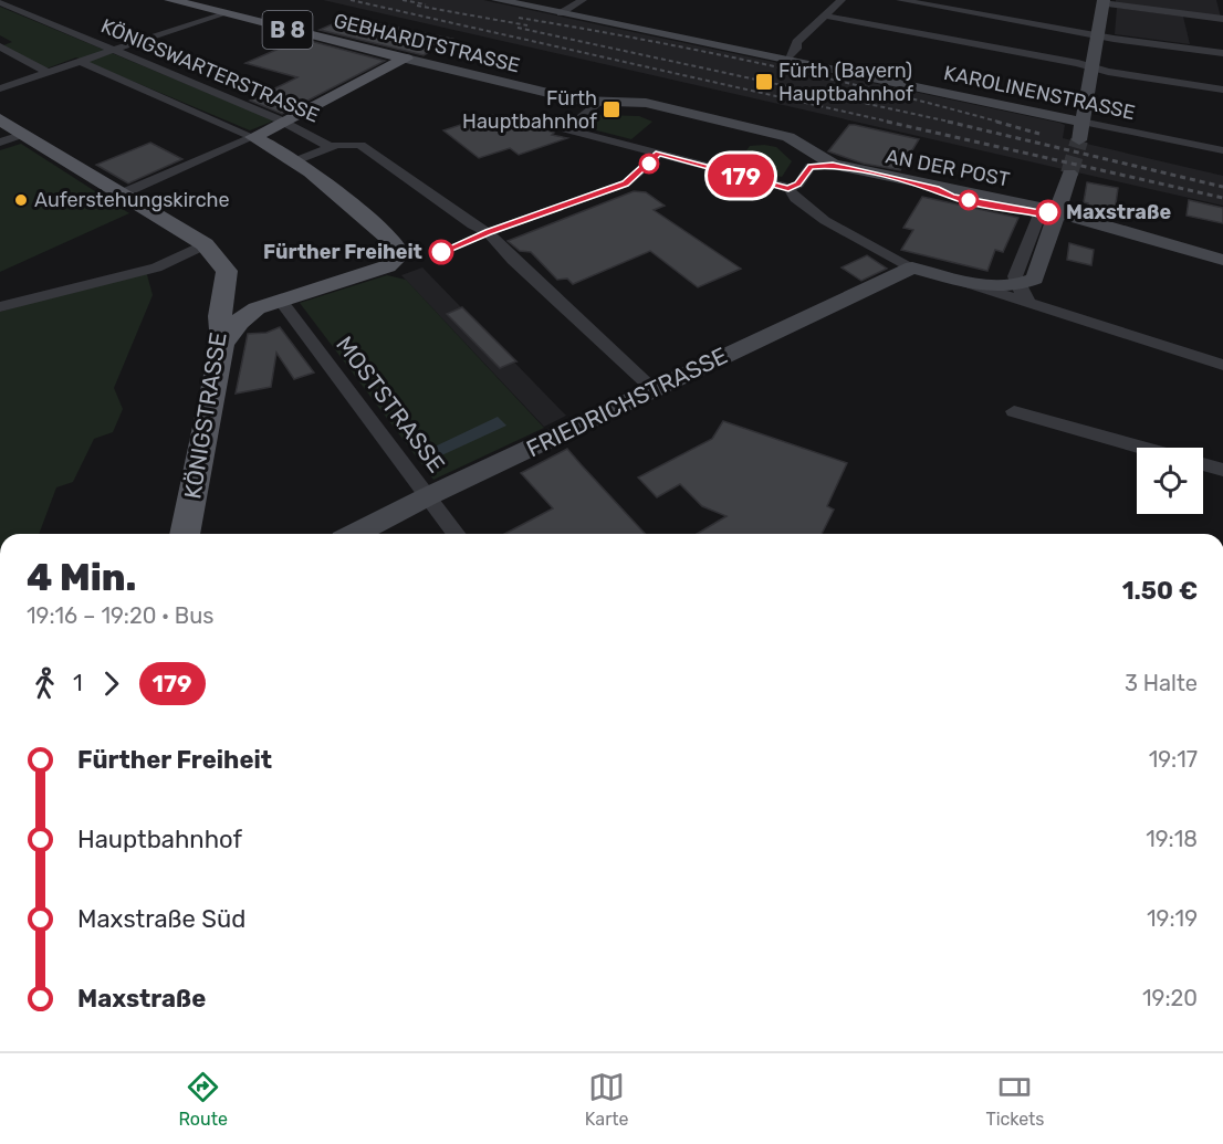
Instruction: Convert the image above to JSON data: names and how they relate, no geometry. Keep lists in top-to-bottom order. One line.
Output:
{"streets":{"main road":["B 8","GEBHARDTSTRASSE","KAROLINENSTRASSE","AN DER POST","FRIEDRICHSTRASSE","KÖNIGSTRASSE"],"street":["KÖNIGSWARTERSTRASSE","MOSTSTRASSE"]},"crossings":[["GEBHARDTSTRASSE","AN DER POST"],["FRIEDRICHSTRASSE","MOSTSTRASSE"]],"places":{"transit":["Fürth (Bayern) Hauptbahnhof","Fürth Hauptbahnhof"],"other":["Auferstehungskirche","Maxstraße","Fürther Freiheit"]},"lines":["bus line 179"],"page":{"on_map":"179","heading":["4 Min.","19:16 – 19:20 · Bus","1.50 €"],"legs":["1","179","3 Halte"],"list":[{"name":"Fürther Freiheit","value":"19:17"},{"name":"Hauptbahnhof","value":"19:18"},{"name":"Maxstraße Süd","value":"19:19"},{"name":"Maxstraße","value":"19:20"}],"tabs":["Route","Karte","Tickets"]}}
